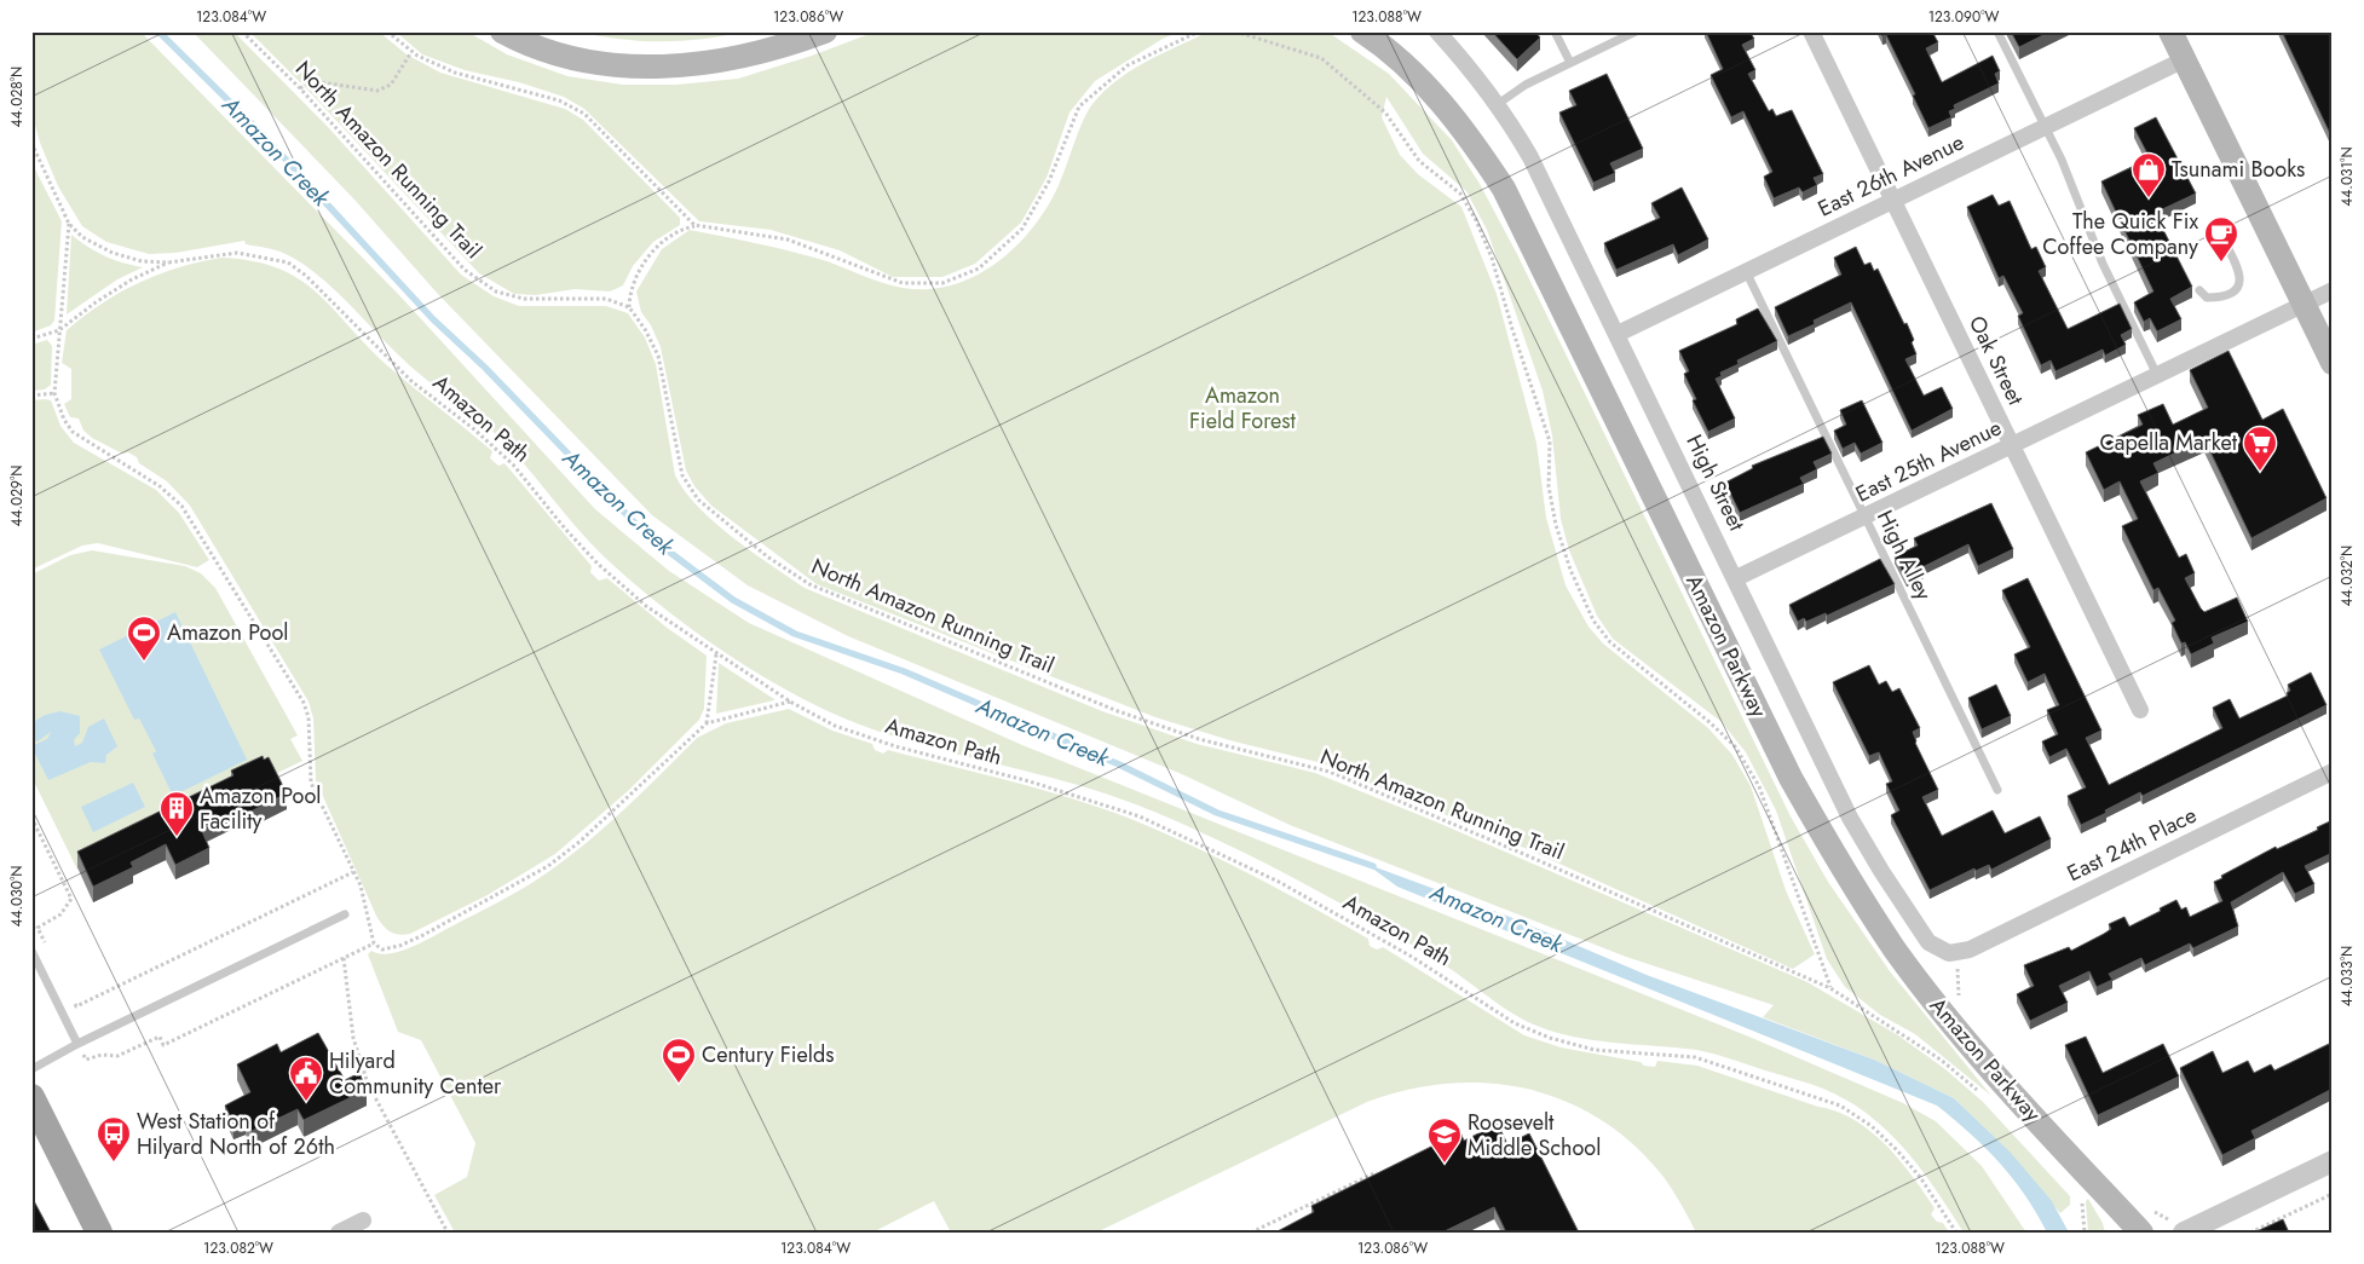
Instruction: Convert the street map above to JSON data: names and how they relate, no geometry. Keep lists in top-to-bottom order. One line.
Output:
{"streets":{"main road":["Amazon Parkway"],"street":["East 26th Avenue","Oak Street","East 25th Avenue","High Street","East 24th Place"],"lane":["High Alley"],"path":["North Amazon Running Trail","Amazon Path"]},"crossings":[["East 26th Avenue","Oak Street"],["East 26th Avenue","High Street"],["East 26th Avenue","High Alley"],["Oak Street","East 25th Avenue"],["East 25th Avenue","High Street"],["East 25th Avenue","High Alley"],["High Street","East 24th Place"]],"water":["Amazon Creek"],"parks":["Amazon Field Forest"],"places":{"shop":["Tsunami Books"],"cafe":["The Quick Fix Coffee Company"],"supermarket":["Capella Market"],"sports":["Amazon Pool","Century Fields"],"building":["Amazon Pool Facility"],"public building":["Hilyard Community Center"],"bus stop":["West Station of Hilyard North of 26th"],"school or university":["Roosevelt Middle School"]},"coordinates":["123.084°W","123.086°W","123.088°W","123.090°W","44.028°N","44.031°N","44.029°N","44.032°N","44.030°N","44.033°N","123.082°W"]}
